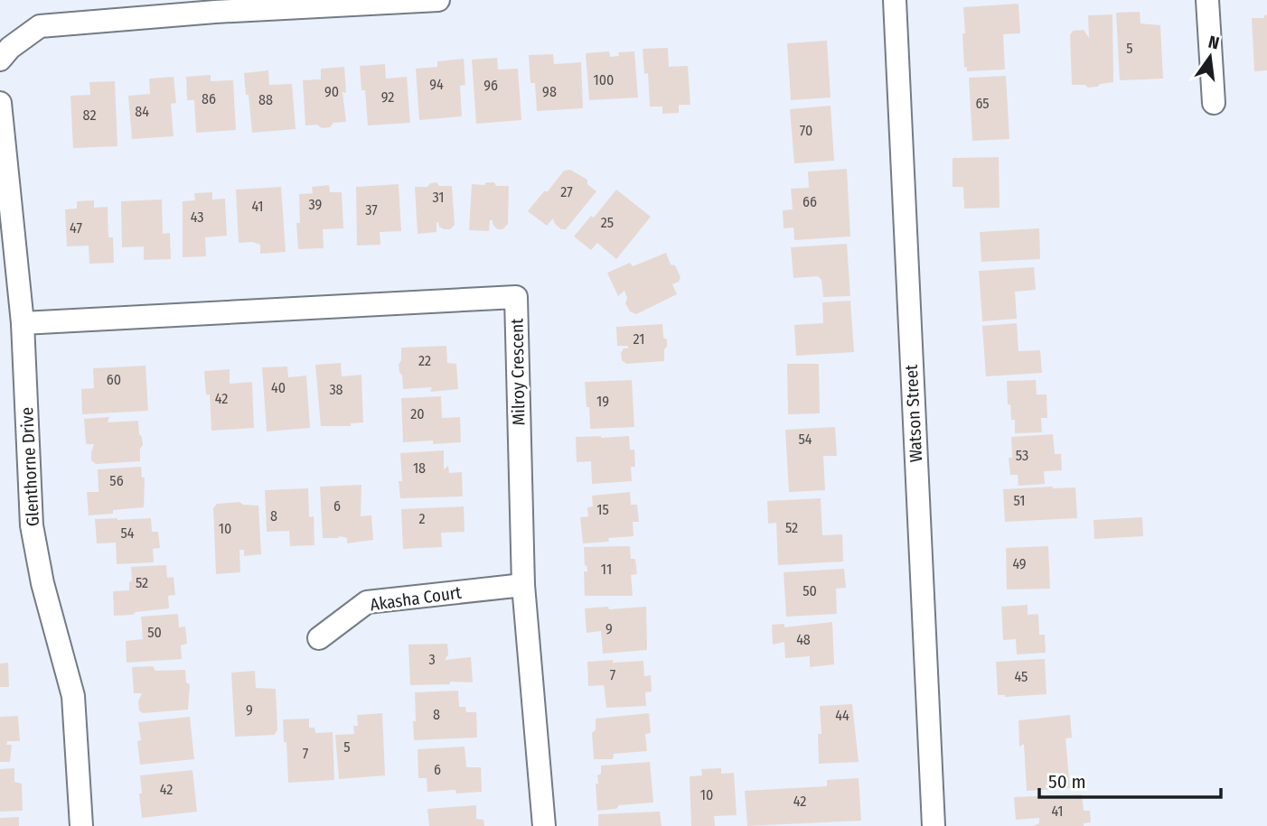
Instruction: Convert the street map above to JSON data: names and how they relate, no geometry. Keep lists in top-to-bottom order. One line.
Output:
{"streets":{"street":["Milroy Crescent","Watson Street","Glenthorne Drive","Akasha Court"]},"crossings":[["Milroy Crescent","Glenthorne Drive"],["Milroy Crescent","Akasha Court"]],"house_numbers":["5","100","94","96","90","98","92","86","88","65","84","82","70","27","31","66","39","41","37","43","25","47","21","22","60","40","38","42","19","20","54","53","18","56","51","6","15","8","2","52","10","54","49","11","52","50","9","50","48","3","7","45","9","8","44","5","7","6","42","10","42","41"],"scale_bar":"50 m","north":"top"}
